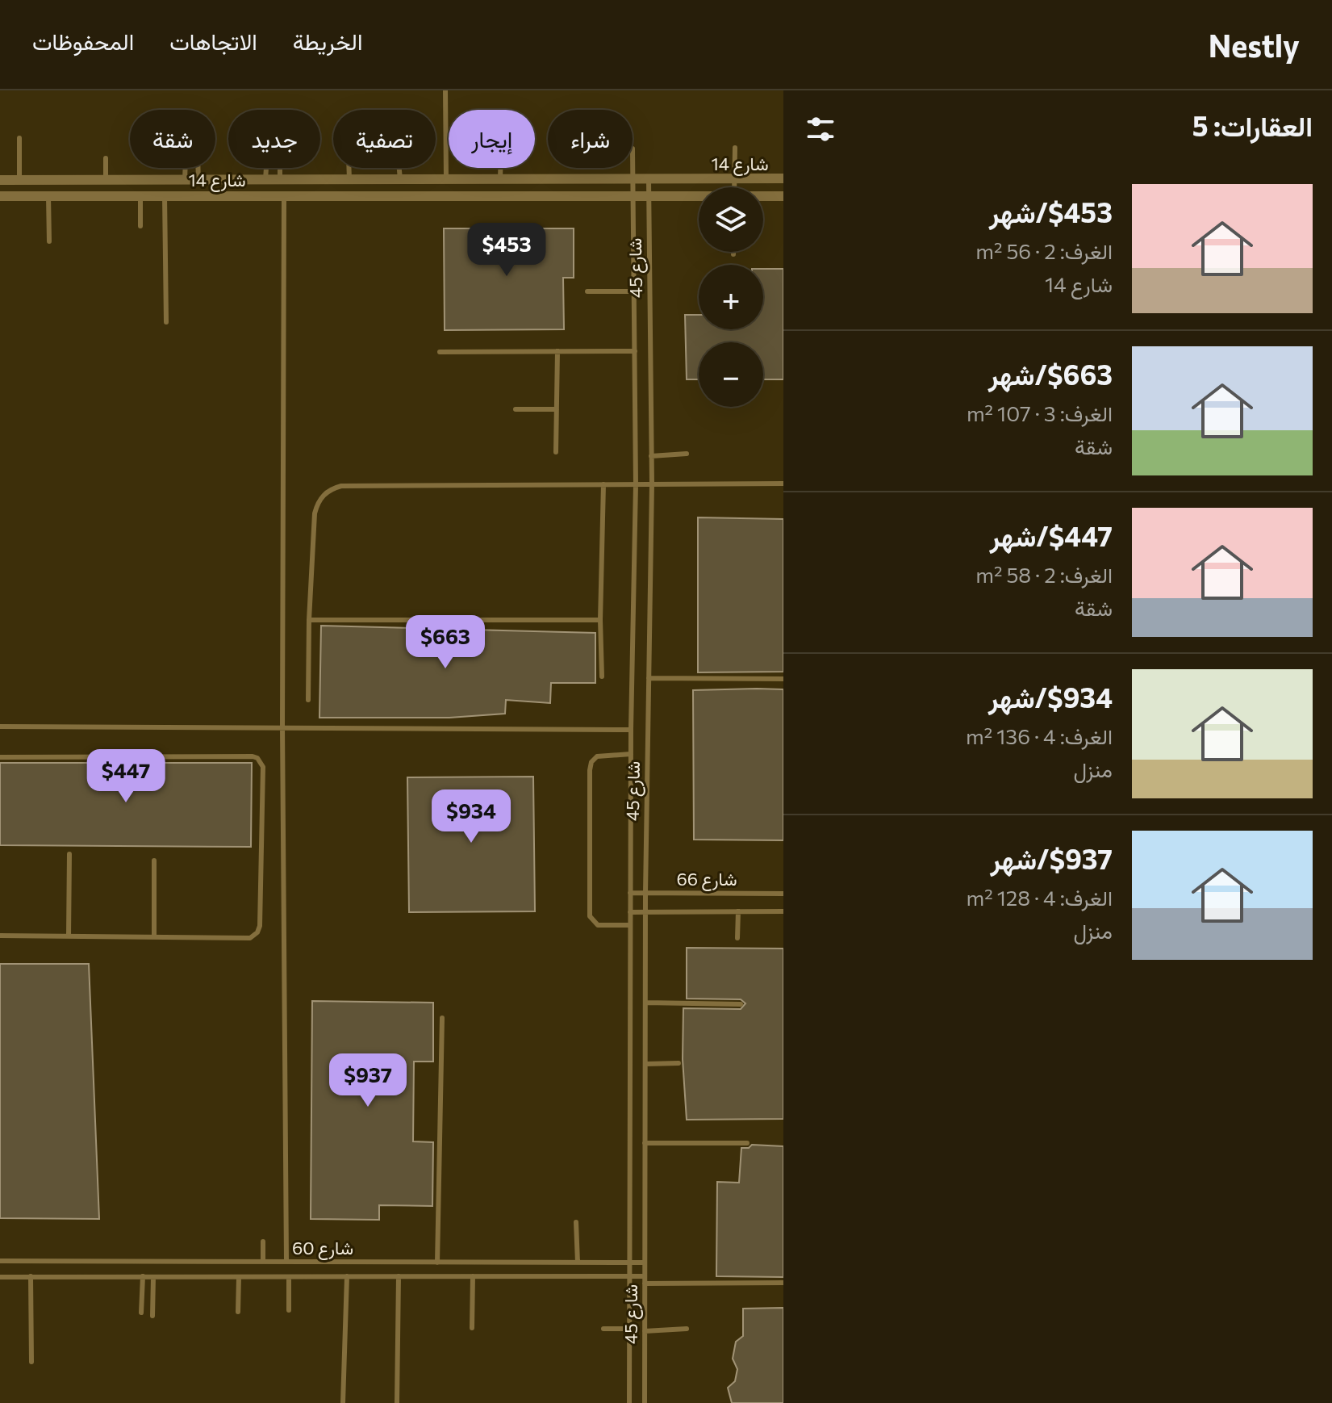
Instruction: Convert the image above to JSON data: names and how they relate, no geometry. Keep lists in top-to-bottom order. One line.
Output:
{"streets":{"street":["شارع 14"],"lane":["شارع 45","شارع 66","شارع 60"]},"crossings":[["شارع 14","شارع 45"],["شارع 45","شارع 66"],["شارع 45","شارع 60"]],"page":{"header":"Nestly","nav":["الخريطة","الاتجاهات","المحفوظات"],"heading":"العقارات: 5","chip":["شراء","إيجار","تصفية","جديد","شقة"],"list":[{"name":"$453/شهر","note":"الغرف: 2 · 56 m² · شارع 14"},{"name":"$663/شهر","note":"الغرف: 3 · 107 m² · شقة"},{"name":"$447/شهر","note":"الغرف: 2 · 58 m² · شقة"},{"name":"$934/شهر","note":"الغرف: 4 · 136 m² · منزل"},{"name":"$937/شهر","note":"الغرف: 4 · 128 m² · منزل"}],"map_buttons":["+","−"],"price":["$453","$663","$447","$934","$937"]}}
